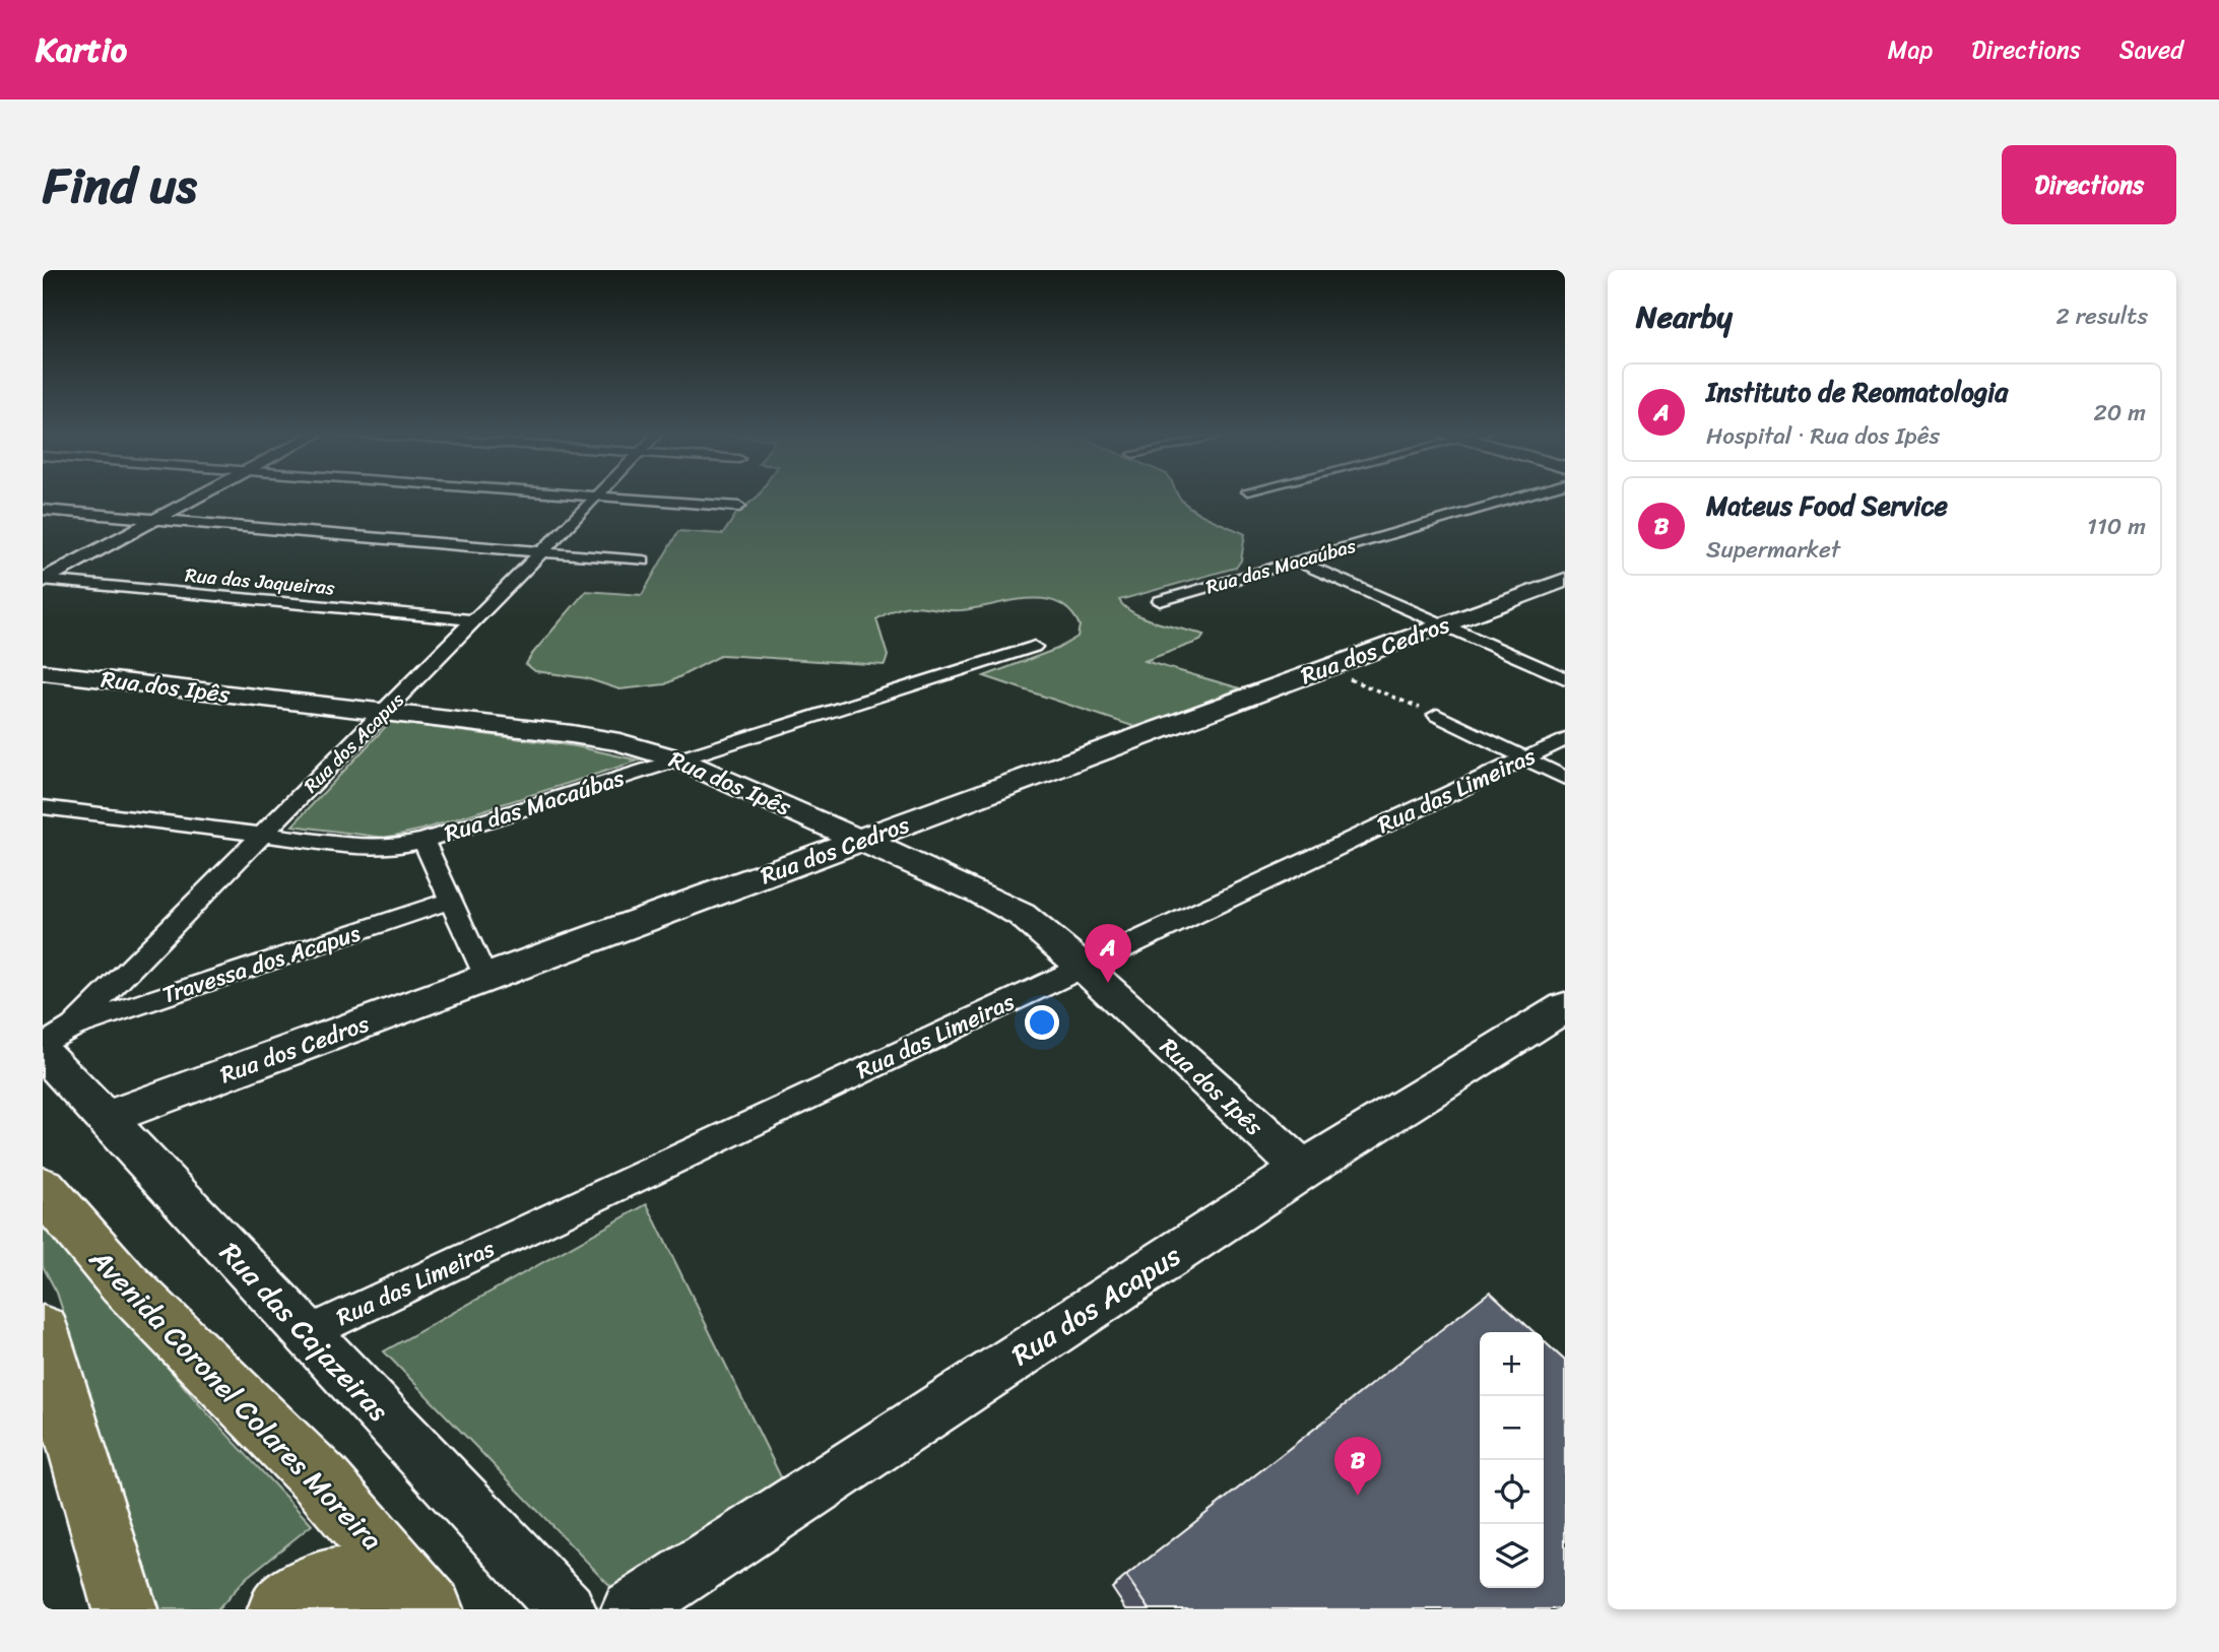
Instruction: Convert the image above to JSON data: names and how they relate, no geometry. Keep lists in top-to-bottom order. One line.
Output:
{"streets":{"main road":["Avenida Coronel Colares Moreira"],"street":["Rua das Macaúbas","Rua das Jaqueiras","Rua dos Cedros","Rua dos Ipês","Rua dos Acapus","Rua das Limeiras","Travessa dos Acapus","Rua das Cajazeiras"]},"crossings":[["Rua das Macaúbas","Rua dos Cedros"],["Rua das Macaúbas","Rua dos Ipês"],["Rua das Macaúbas","Travessa dos Acapus"],["Rua das Jaqueiras","Rua dos Acapus"],["Rua dos Cedros","Rua dos Ipês"],["Rua dos Cedros","Rua das Cajazeiras"],["Rua dos Ipês","Rua dos Acapus"],["Rua dos Ipês","Rua das Limeiras"],["Rua dos Acapus","Travessa dos Acapus"],["Rua dos Acapus","Rua das Cajazeiras"],["Rua das Limeiras","Rua das Cajazeiras"],["Travessa dos Acapus","Rua das Cajazeiras"]],"page":{"header":"Kartio","nav":["Map","Directions","Saved"],"title":"Find us","buttons":"Directions","heading":["Nearby","2 results"],"list":[{"mark":"A","name":"Instituto de Reomatologia","note":"Hospital · Rua dos Ipês","value":"20 m"},{"mark":"B","name":"Mateus Food Service","note":"Supermarket","value":"110 m"}],"pins":["A","B"],"map_buttons":["+","−"]}}
